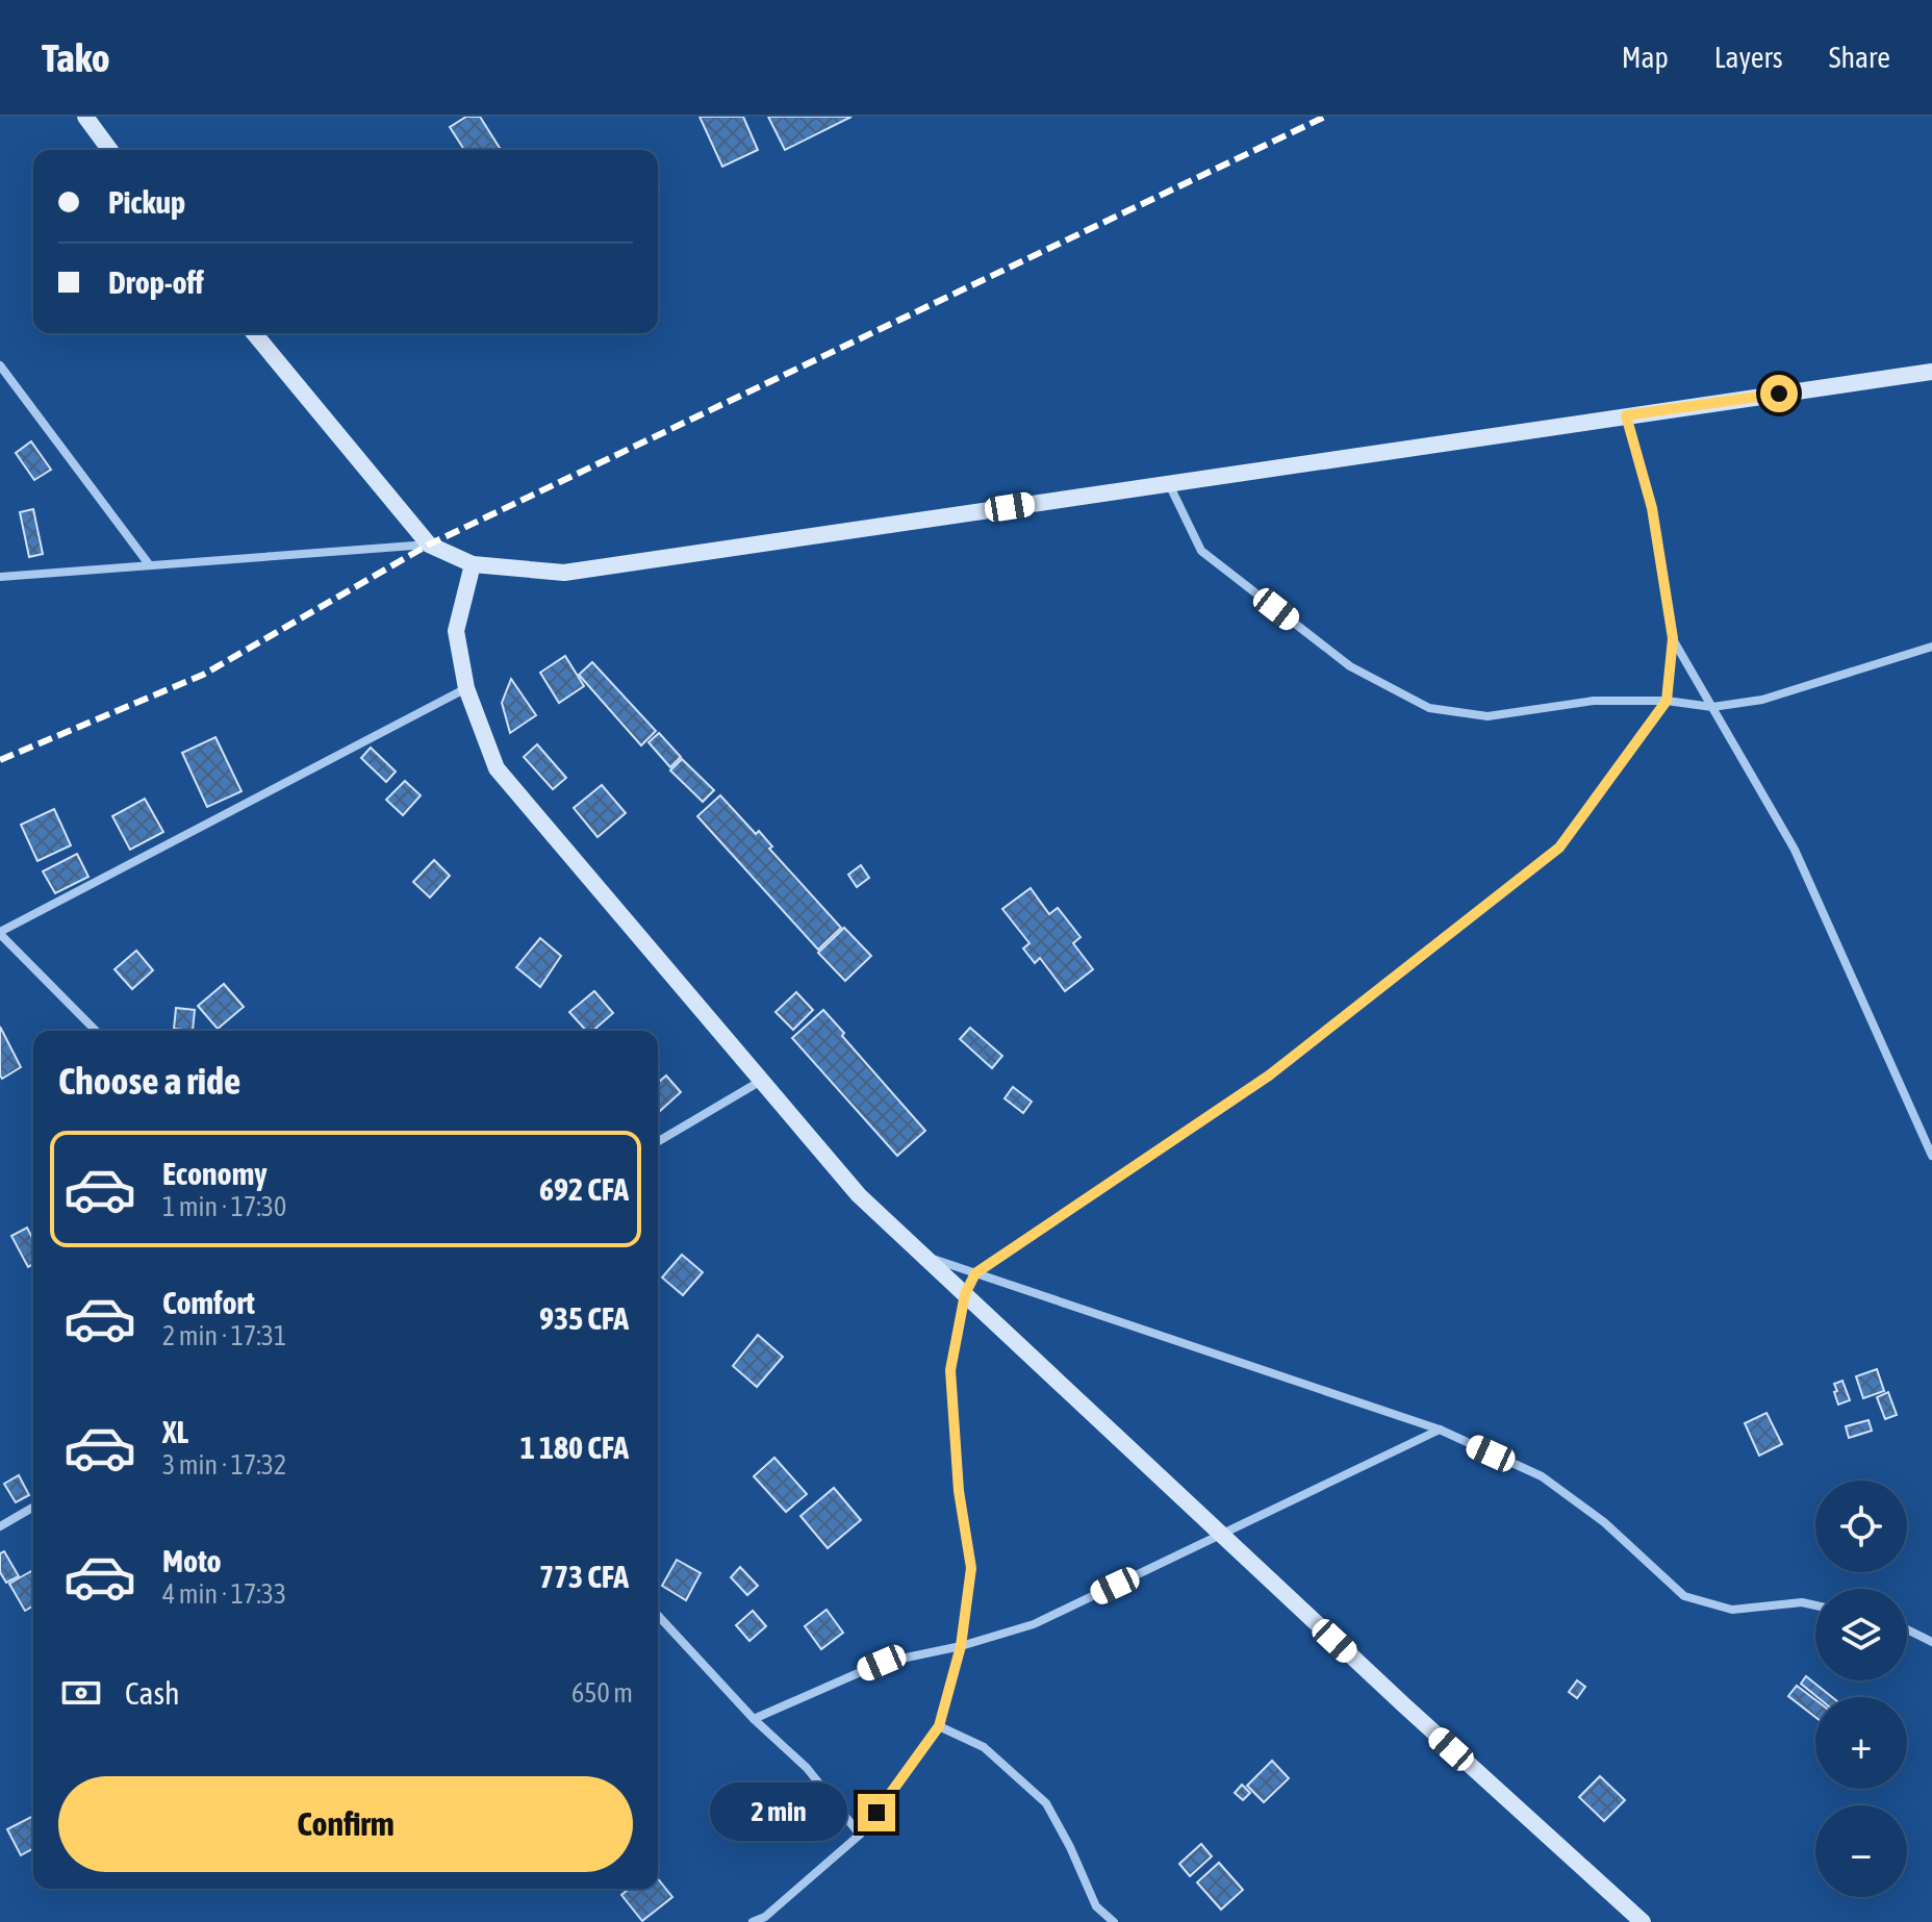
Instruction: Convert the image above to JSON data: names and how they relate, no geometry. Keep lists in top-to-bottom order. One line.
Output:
{"page":{"header":"Tako","nav":["Map","Layers","Share"],"banner":["Pickup","Drop-off"],"heading":"Choose a ride","list":[{"name":"Economy","note":"1 min · 17:30","value":"692 CFA"},{"name":"Comfort","note":"2 min · 17:31","value":"935 CFA"},{"name":"XL","note":"3 min · 17:32","value":"1 180 CFA"},{"name":"Moto","note":"4 min · 17:33","value":"773 CFA"}],"map_buttons":["+","−"],"pay":["Cash","650 m"],"buttons":"Confirm","bubble":"2 min"}}
